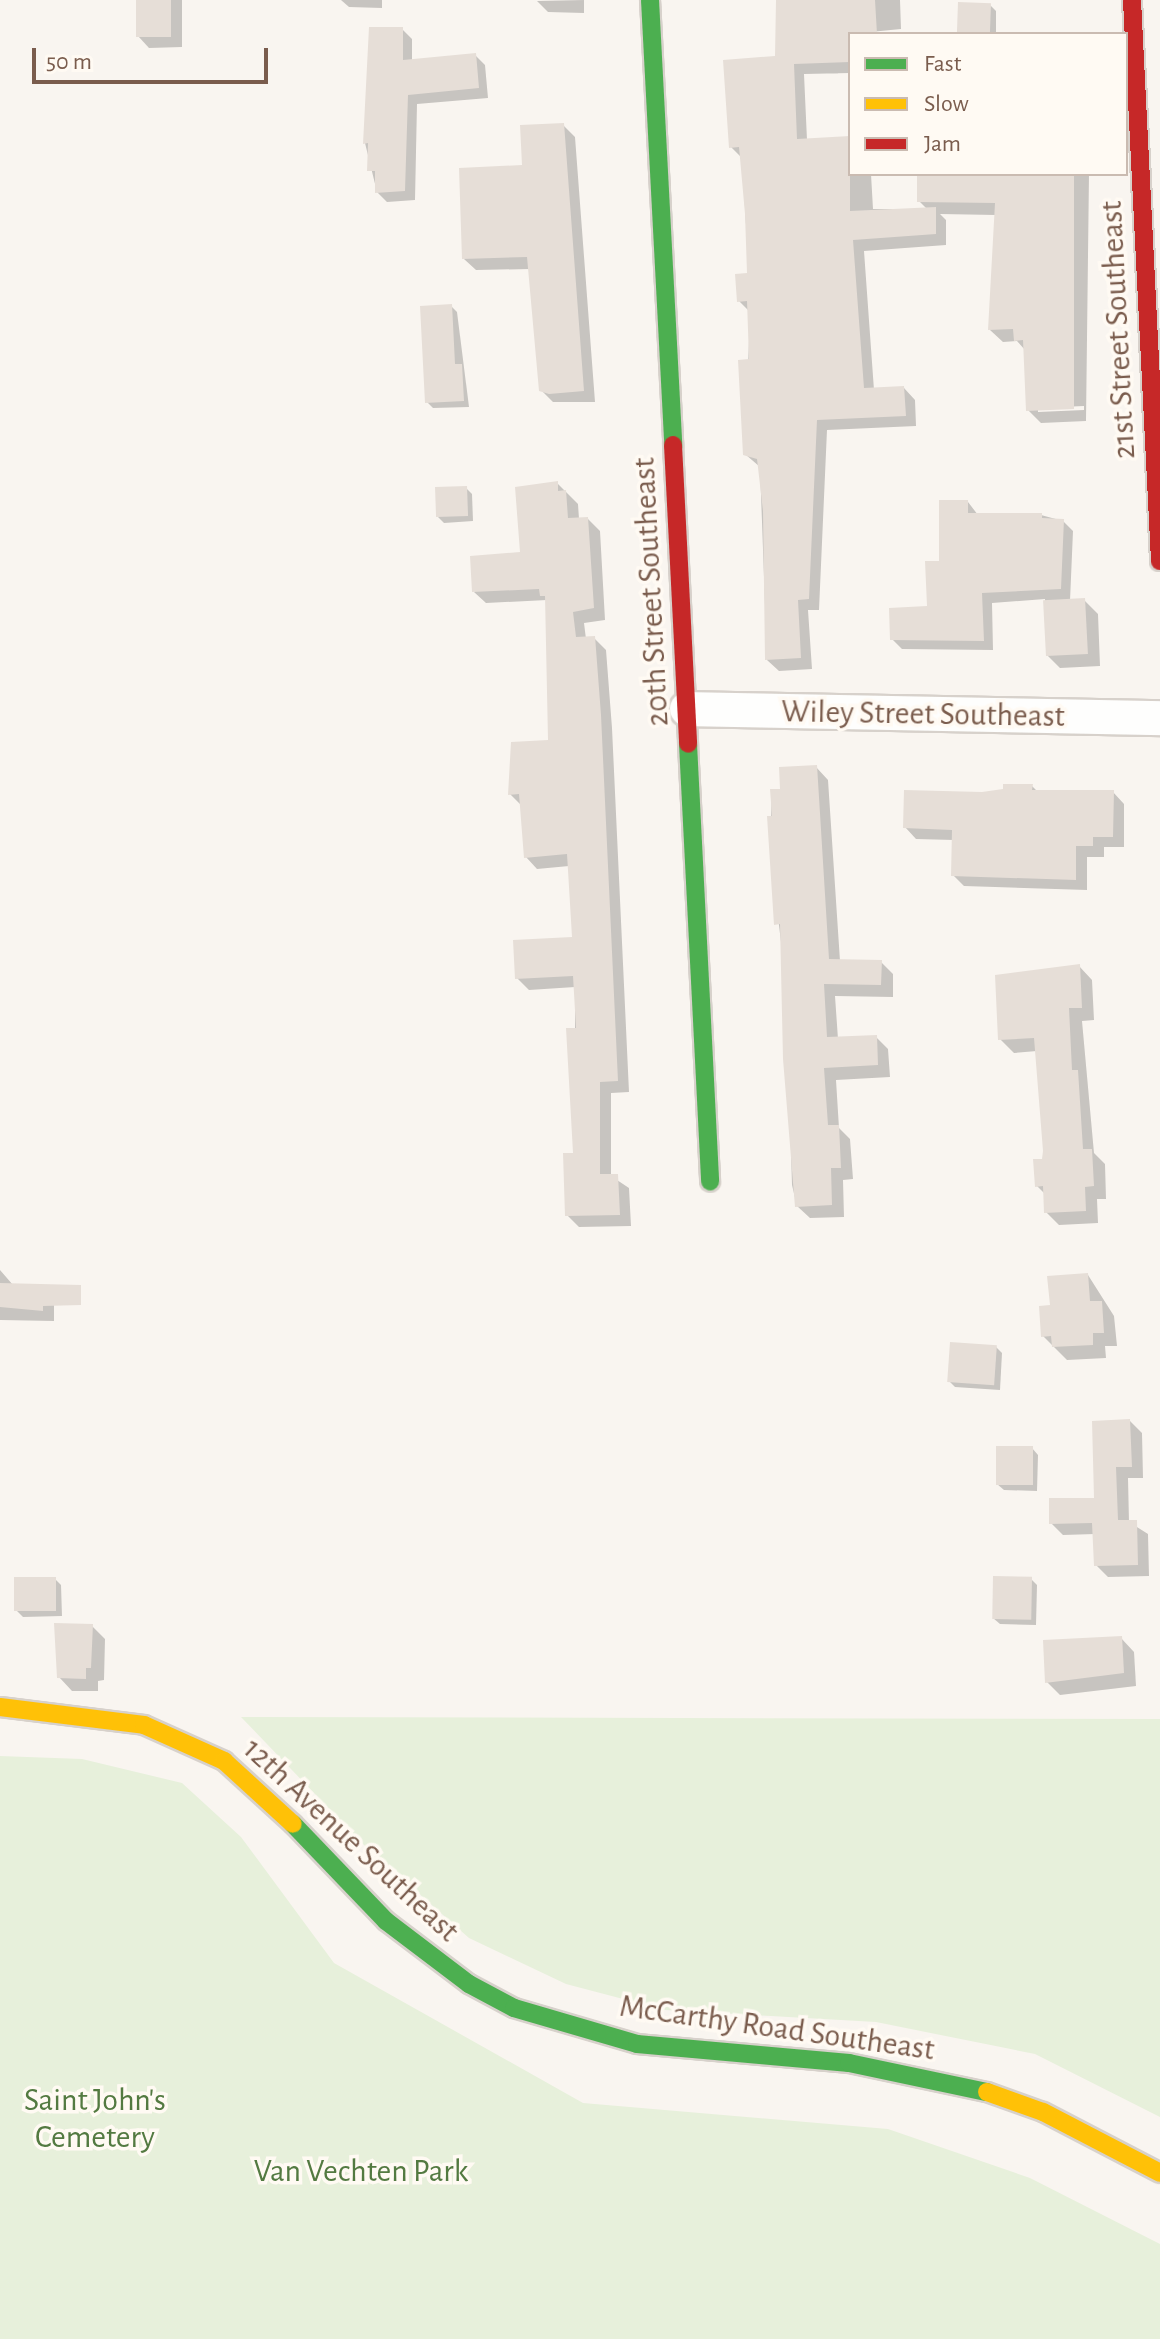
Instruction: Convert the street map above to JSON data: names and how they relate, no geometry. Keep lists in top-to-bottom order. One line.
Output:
{"streets":{"street":["21st Street Southeast","20th Street Southeast","Wiley Street Southeast","12th Avenue Southeast","McCarthy Road Southeast"]},"crossings":[["20th Street Southeast","Wiley Street Southeast"],["12th Avenue Southeast","McCarthy Road Southeast"]],"parks":["Saint John's Cemetery","Van Vechten Park"],"legend":["Fast","Slow","Jam"],"scale_bar":"50 m"}
